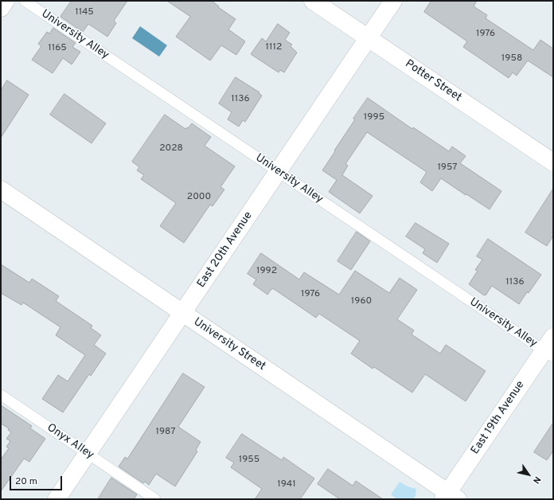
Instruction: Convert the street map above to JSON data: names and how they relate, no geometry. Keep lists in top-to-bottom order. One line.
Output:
{"streets":{"street":["Potter Street","East 20th Avenue","University Street","East 19th Avenue"],"lane":["University Alley","Onyx Alley"]},"crossings":[["University Alley","East 20th Avenue"],["University Alley","East 19th Avenue"],["Potter Street","East 20th Avenue"],["East 20th Avenue","University Street"],["East 20th Avenue","Onyx Alley"],["University Street","East 19th Avenue"]],"house_numbers":["1145","1976","1112","1165","1958","1136","1995","2028","1957","2000","1992","1136","1976","1960","1987","1955","1941"],"scale_bar":"20 m","north":"bottom right"}
